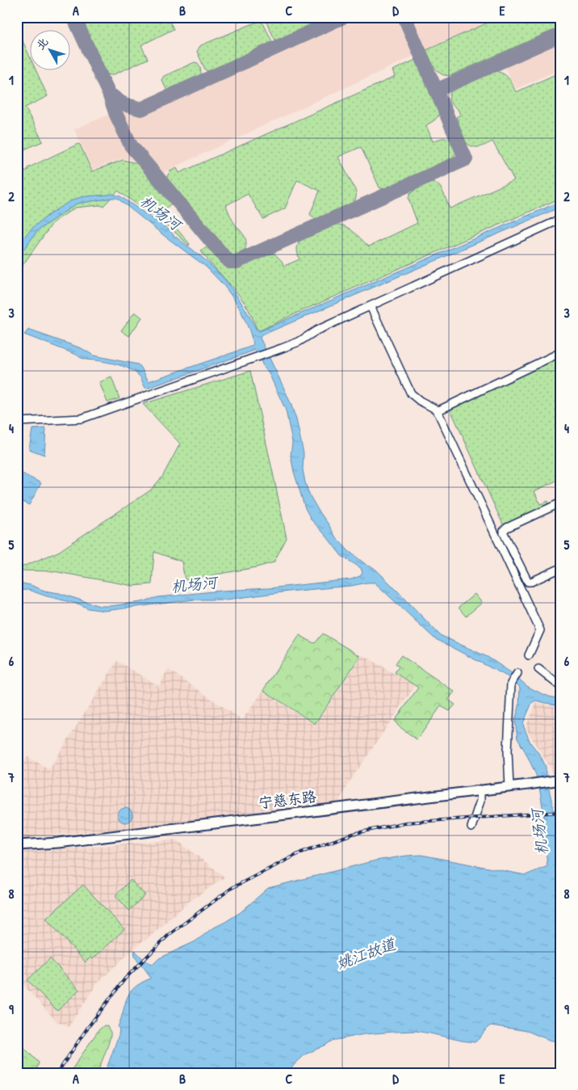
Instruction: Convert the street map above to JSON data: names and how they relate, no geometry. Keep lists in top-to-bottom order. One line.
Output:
{"streets":{"main road":["宁慈东路"]},"water":["机场河","姚江故道"],"north":"top left","grid":{"columns":["A","B","C","D","E"],"rows":["1","2","3","4","5","6","7","8","9"]}}
